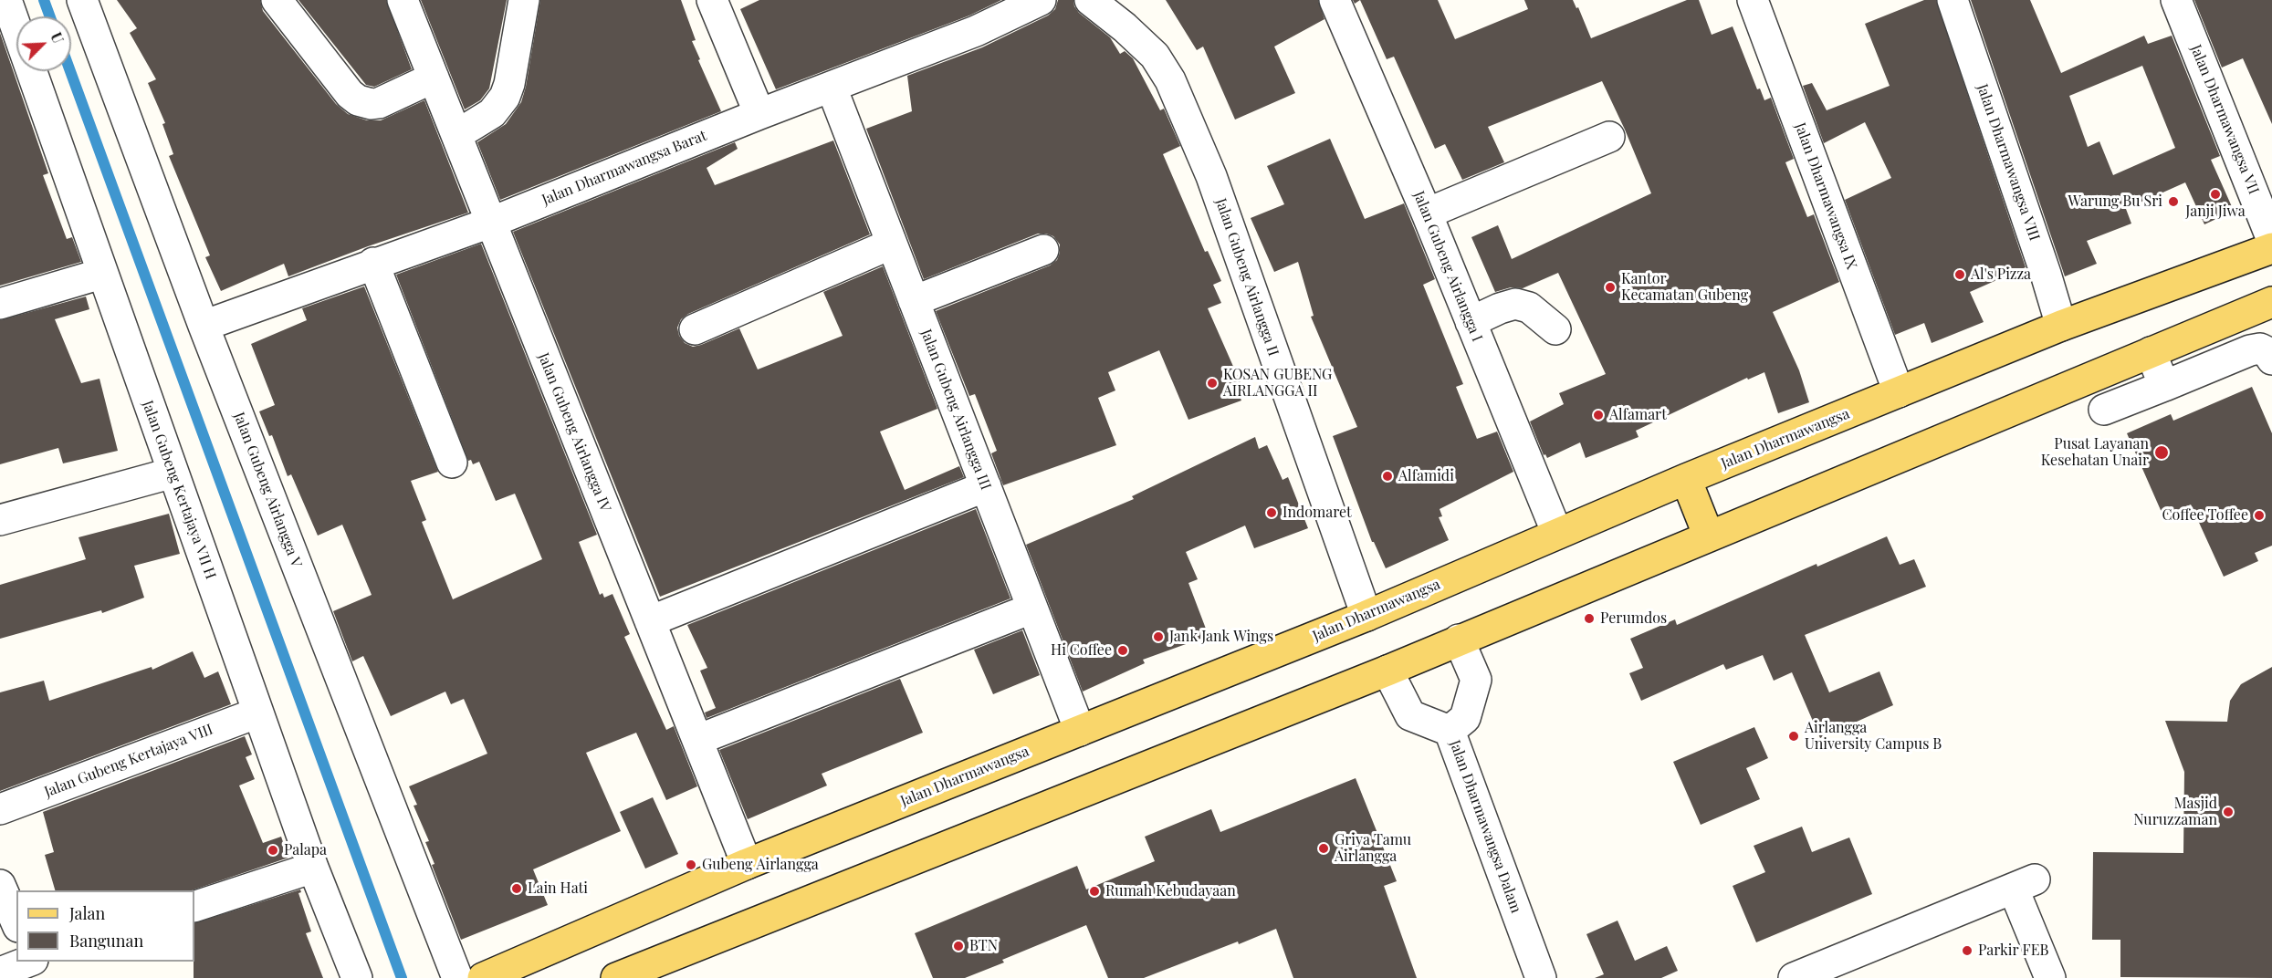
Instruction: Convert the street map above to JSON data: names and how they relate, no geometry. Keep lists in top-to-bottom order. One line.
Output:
{"streets":{"main road":["Jalan Dharmawangsa"],"street":["Jalan Dharmawangsa VII","Jalan Dharmawangsa VIII","Jalan Dharmawangsa Barat","Jalan Dharmawangsa IX","Jalan Gubeng Airlangga I","Jalan Gubeng Airlangga II","Jalan Gubeng Airlangga III","Jalan Gubeng Airlangga IV","Jalan Gubeng Kertajaya VII H","Jalan Gubeng Airlangga V","Jalan Gubeng Kertajaya VIII","Jalan Dharmawangsa Dalam"]},"crossings":[["Jalan Dharmawangsa VIII","Jalan Dharmawangsa"],["Jalan Dharmawangsa Barat","Jalan Gubeng Airlangga III"],["Jalan Dharmawangsa Barat","Jalan Gubeng Airlangga IV"],["Jalan Dharmawangsa Barat","Jalan Gubeng Airlangga V"],["Jalan Dharmawangsa IX","Jalan Dharmawangsa"],["Jalan Gubeng Airlangga I","Jalan Dharmawangsa"],["Jalan Gubeng Airlangga II","Jalan Dharmawangsa"],["Jalan Gubeng Airlangga III","Jalan Dharmawangsa"],["Jalan Gubeng Airlangga IV","Jalan Dharmawangsa"],["Jalan Gubeng Kertajaya VII H","Jalan Gubeng Kertajaya VIII"]],"places":["Janji Jiwa","Warung Bu Sri","Al's Pizza","Kantor Kecamatan Gubeng","KOSAN GUBENG AIRLANGGA II","Alfamart","Pusat Layanan Kesehatan Unair","Alfamidi","Indomaret","Coffee Toffee","Perumdos","Jank Jank Wings","Hi Coffee","Airlangga University Campus B","Masjid Nuruzzaman","Griya Tamu Airlangga","Palapa","Gubeng Airlangga","Lain Hati","Rumah Kebudayaan","BTN","Parkir FEB"],"legend":["Jalan","Bangunan"],"north":"top right"}
